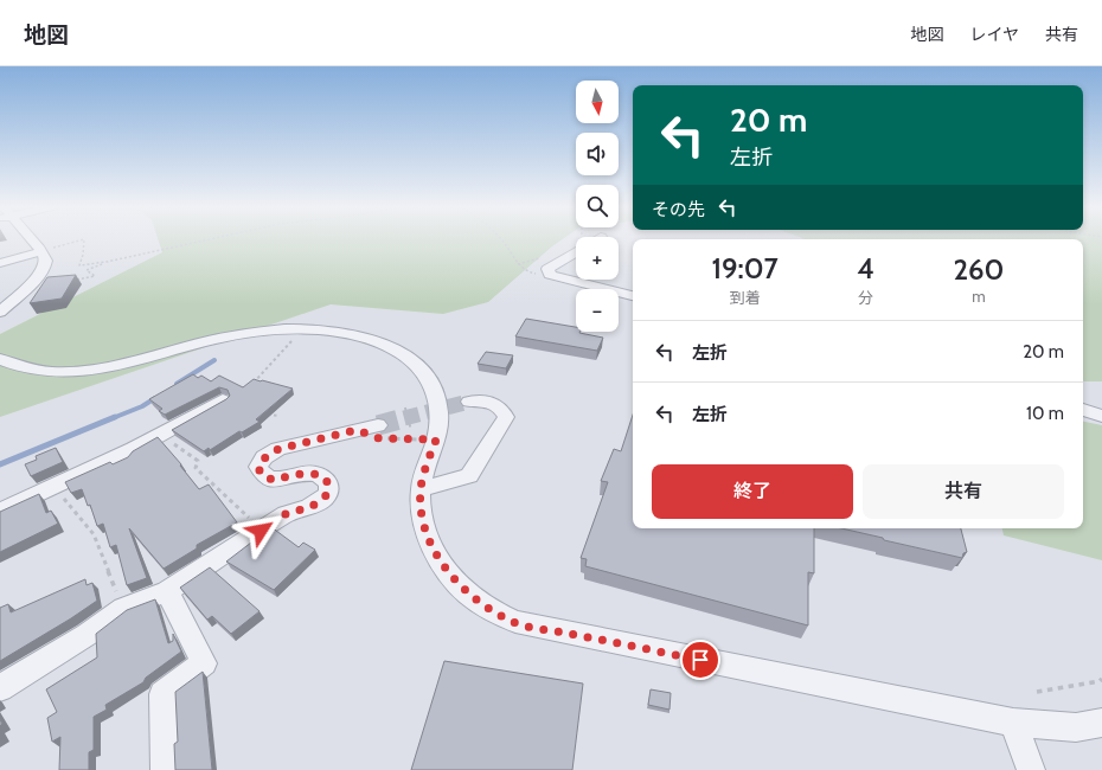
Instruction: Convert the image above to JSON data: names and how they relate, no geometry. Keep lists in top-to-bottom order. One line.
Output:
{"north":"bottom","page":{"header":"地図","nav":["地図","レイヤ","共有"],"map_buttons":["+","−"],"turn":["20 m","左折"],"then":"その先","eta":["19:07","到着","4","分","260","m"],"list":[{"name":"左折","value":"20 m"},{"name":"左折","value":"10 m"}],"buttons":["終了","共有"]}}
